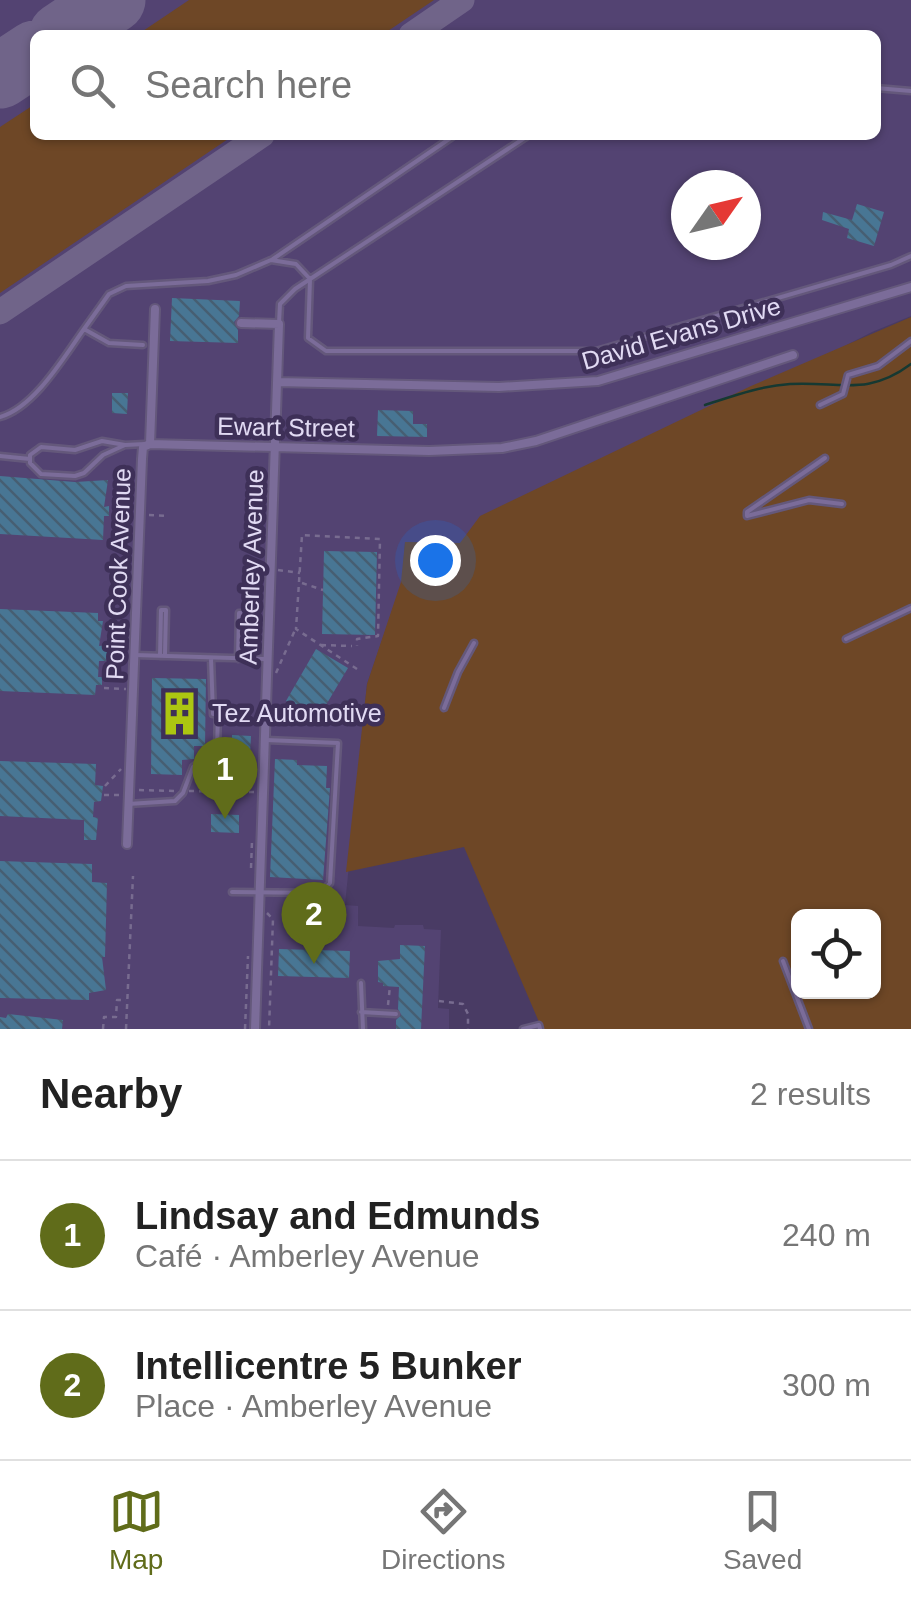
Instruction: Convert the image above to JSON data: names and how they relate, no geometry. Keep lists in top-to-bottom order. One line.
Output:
{"streets":{"street":["David Evans Drive","Ewart Street","Amberley Avenue","Point Cook Avenue"]},"crossings":[["David Evans Drive","Amberley Avenue"],["Ewart Street","Amberley Avenue"],["Ewart Street","Point Cook Avenue"]],"places":{"building":["Tez Automotive"]},"north":"top right","page":{"search":"Search here","pins":["1","2"],"heading":["Nearby","2 results"],"list":[{"mark":"1","name":"Lindsay and Edmunds","note":"Café · Amberley Avenue","value":"240 m"},{"mark":"2","name":"Intellicentre 5 Bunker","note":"Place · Amberley Avenue","value":"300 m"}],"nav":["Map","Directions","Saved"]}}
